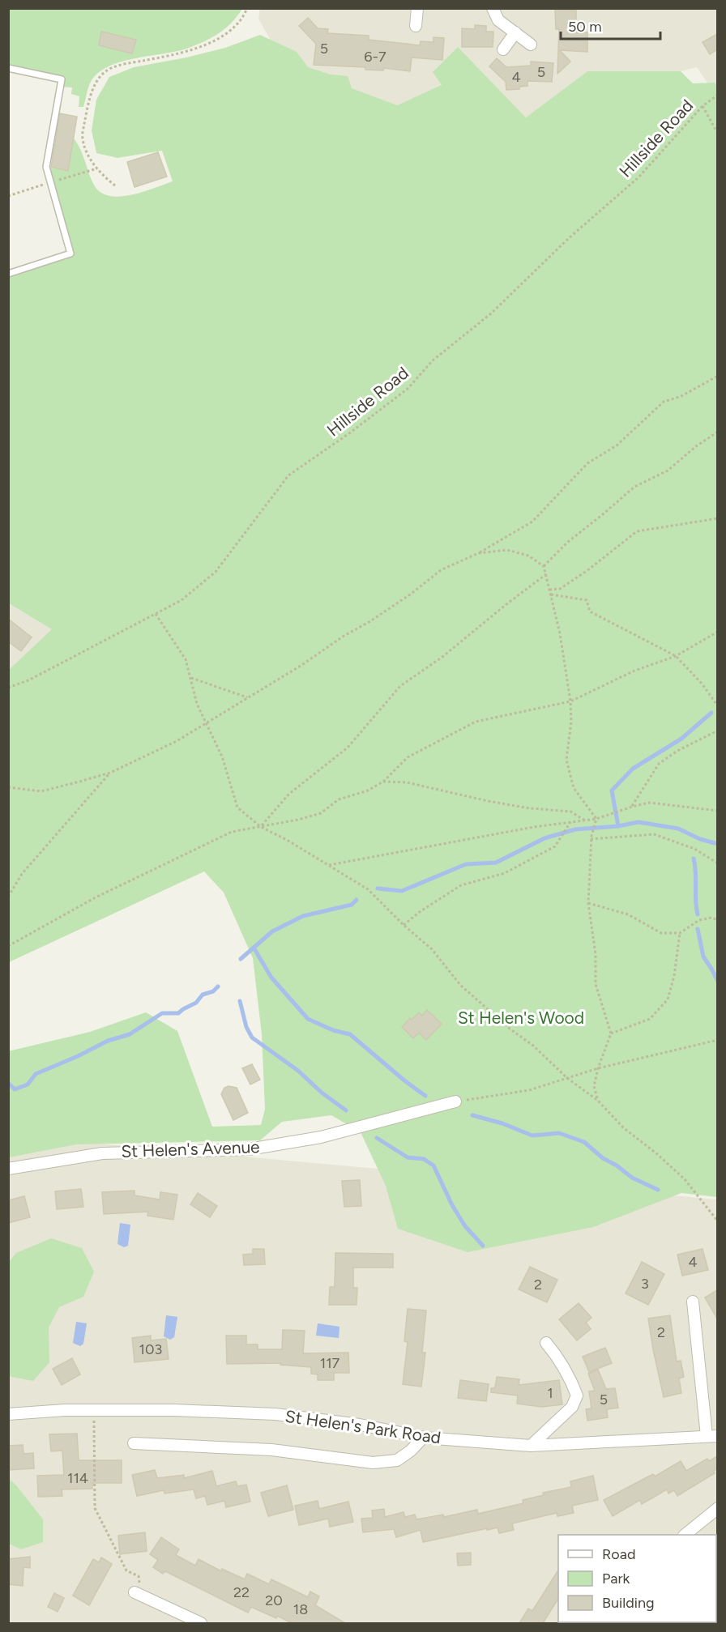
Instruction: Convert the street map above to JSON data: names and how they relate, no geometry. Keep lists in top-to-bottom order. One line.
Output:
{"streets":{"street":["St Helen's Avenue","St Helen's Park Road"],"path":["Hillside Road"]},"parks":["St Helen's Wood"],"house_numbers":["5","6-7","5","4","4","3","2","2","103","117","1","5","114","22","20","18"],"legend":["Road","Park","Building"],"scale_bar":"50 m"}
